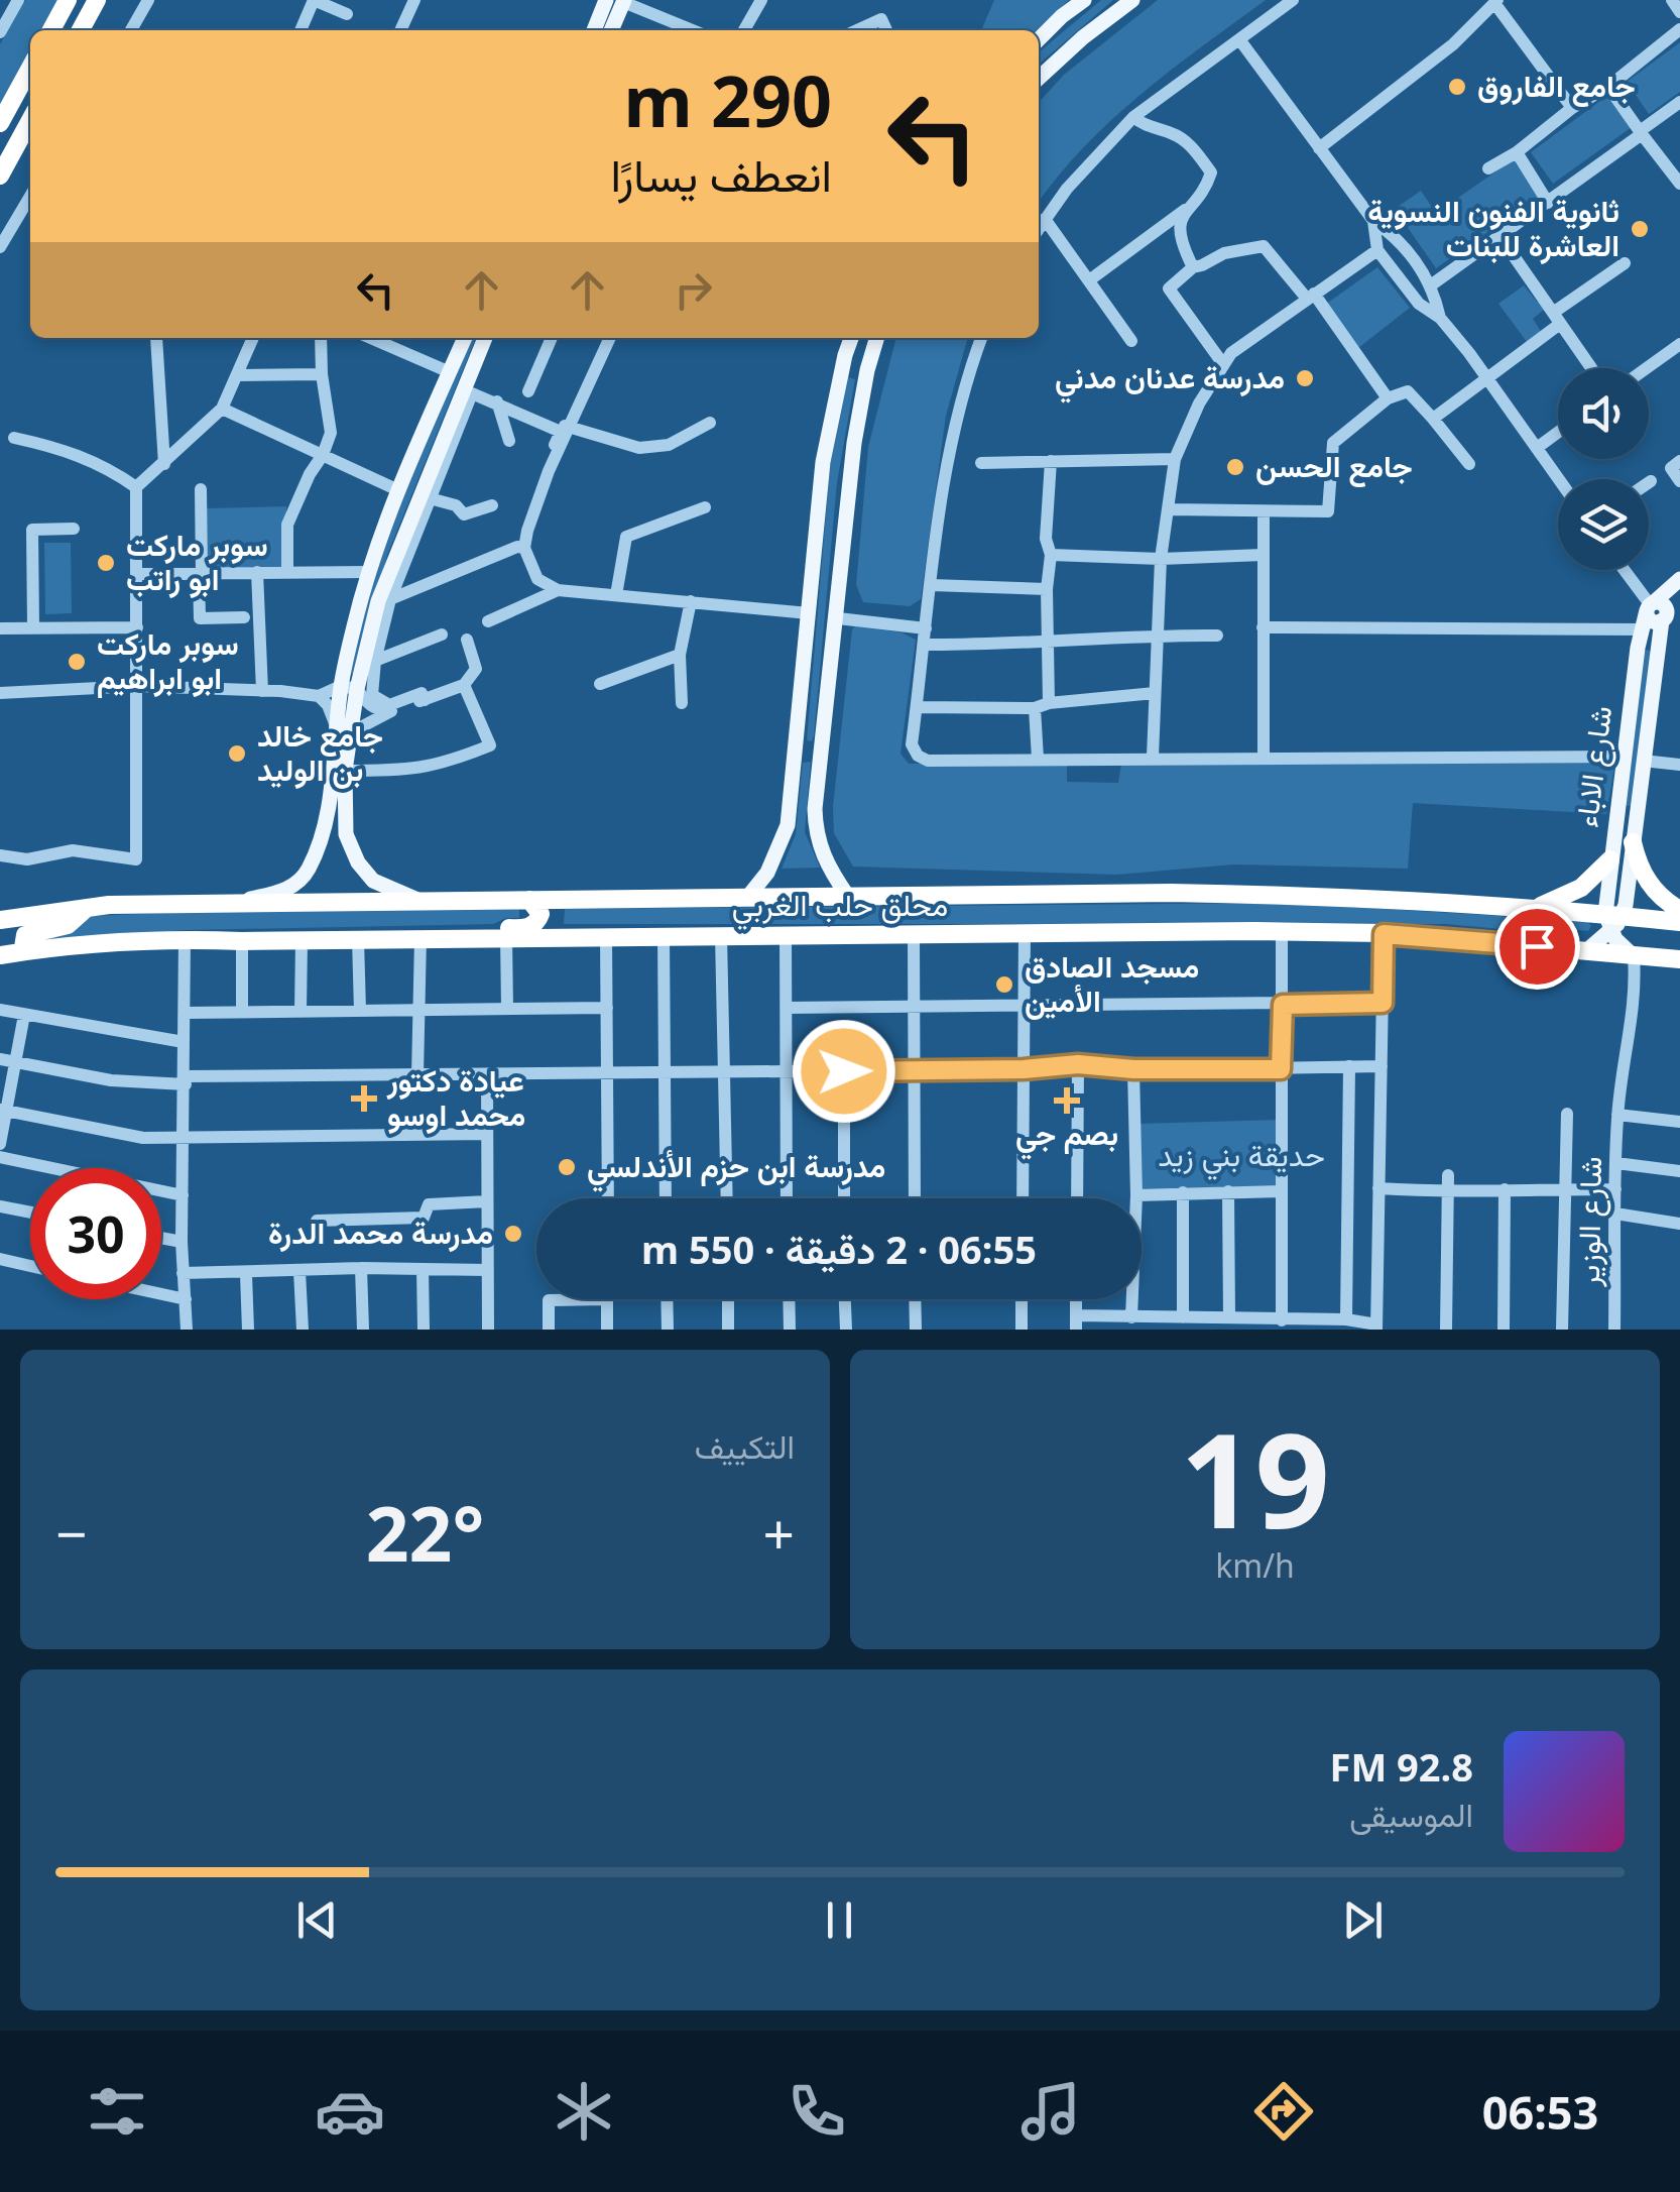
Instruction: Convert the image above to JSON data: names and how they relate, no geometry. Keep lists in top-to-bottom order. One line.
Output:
{"streets":{"highway":["محلق حلب الغربي"],"main road":["شارع الاباء"],"street":["شارع الوزير"]},"crossings":[["شارع الاباء","محلق حلب الغربي"],["محلق حلب الغربي","شارع الوزير"]],"parks":["حديقة بني زيد"],"places":{"other":["جامع الفاروق","ثانوية الفنون النسوية العاشرة للبنات","مدرسة عدنان مدني","جامع الحسن","سوبر ماركت ابو راتب","سوبر ماركت ابو ابراهيم","جامع خالد بن الوليد","مسجد الصادق الأمين","مدرسة ابن حزم الأندلسي","مدرسة محمد الدرة"],"health":["عيادة دكتور محمد اوسو","بصم جي"]},"page":{"turn":["290 m","انعطف يسارًا"],"limit":"30","trip":"06:55 · 2 دقيقة · 550 m","tile":[["19","km/h"],"التكييف"],"heat":["−","22°","+"],"song":["92.8 FM","الموسيقى"],"tabs":"06:53"}}
